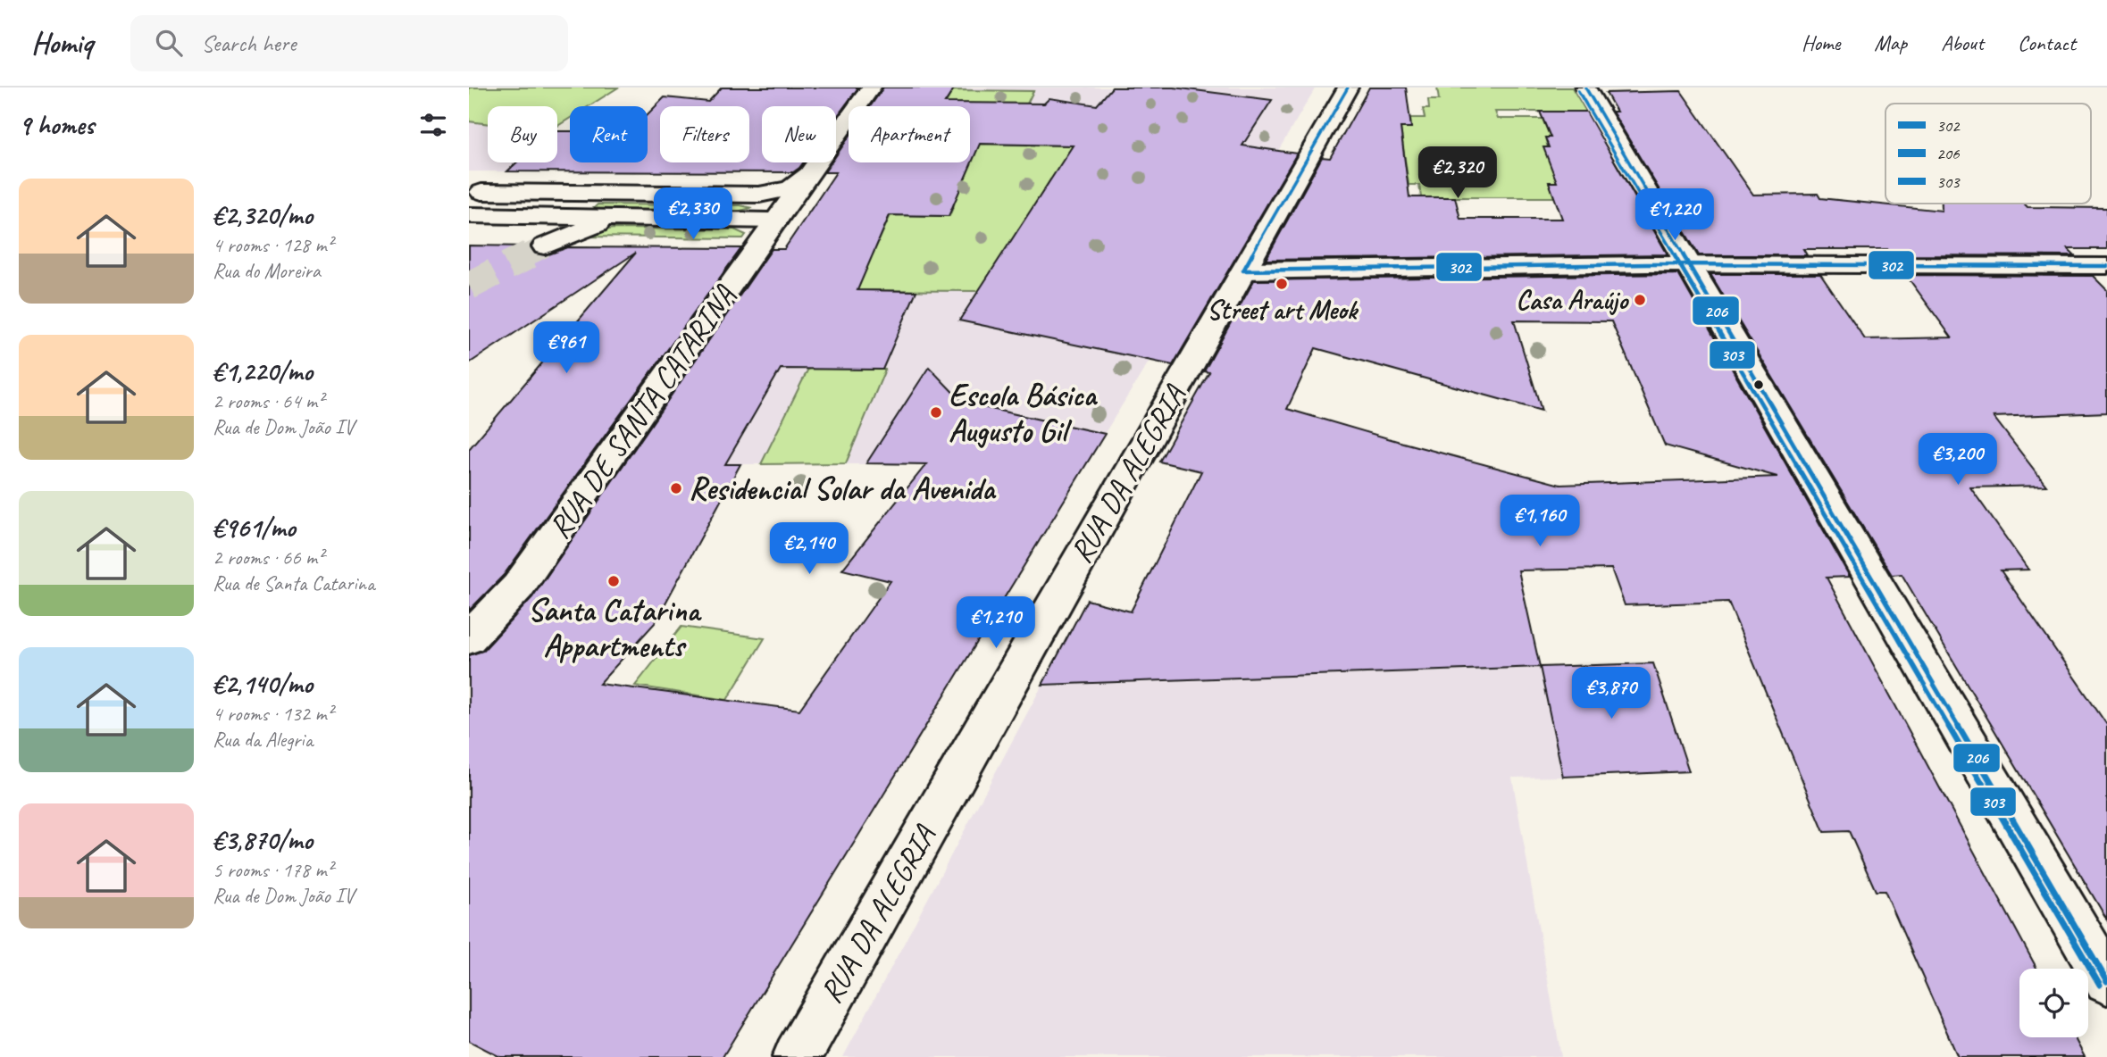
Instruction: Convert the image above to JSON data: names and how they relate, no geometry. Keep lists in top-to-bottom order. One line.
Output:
{"streets":{"street":["RUA DE SANTA CATARINA","RUA DA ALEGRIA"]},"places":["Street art Meok","Casa Araújo","Escola Básica Augusto Gil","Residencial Solar da Avenida","Santa Catarina Appartments"],"lines":["transit line 302","transit line 206","transit line 303"],"legend":["302","206","303"],"page":{"header":"Homiq","search":"Search here","nav":["Home","Map","About","Contact"],"heading":"9 homes","chip":["Buy","Rent","Filters","New","Apartment"],"price":["€2,320","€2,330","€1,220","€961","€3,200","€1,160","€2,140","€1,210","€3,870"],"list":[{"name":"€2,320/mo","note":"4 rooms · 128 m² · Rua do Moreira"},{"name":"€1,220/mo","note":"2 rooms · 64 m² · Rua de Dom João IV"},{"name":"€961/mo","note":"2 rooms · 66 m² · Rua de Santa Catarina"},{"name":"€2,140/mo","note":"4 rooms · 132 m² · Rua da Alegria"},{"name":"€3,870/mo","note":"5 rooms · 178 m² · Rua de Dom João IV"}]}}
